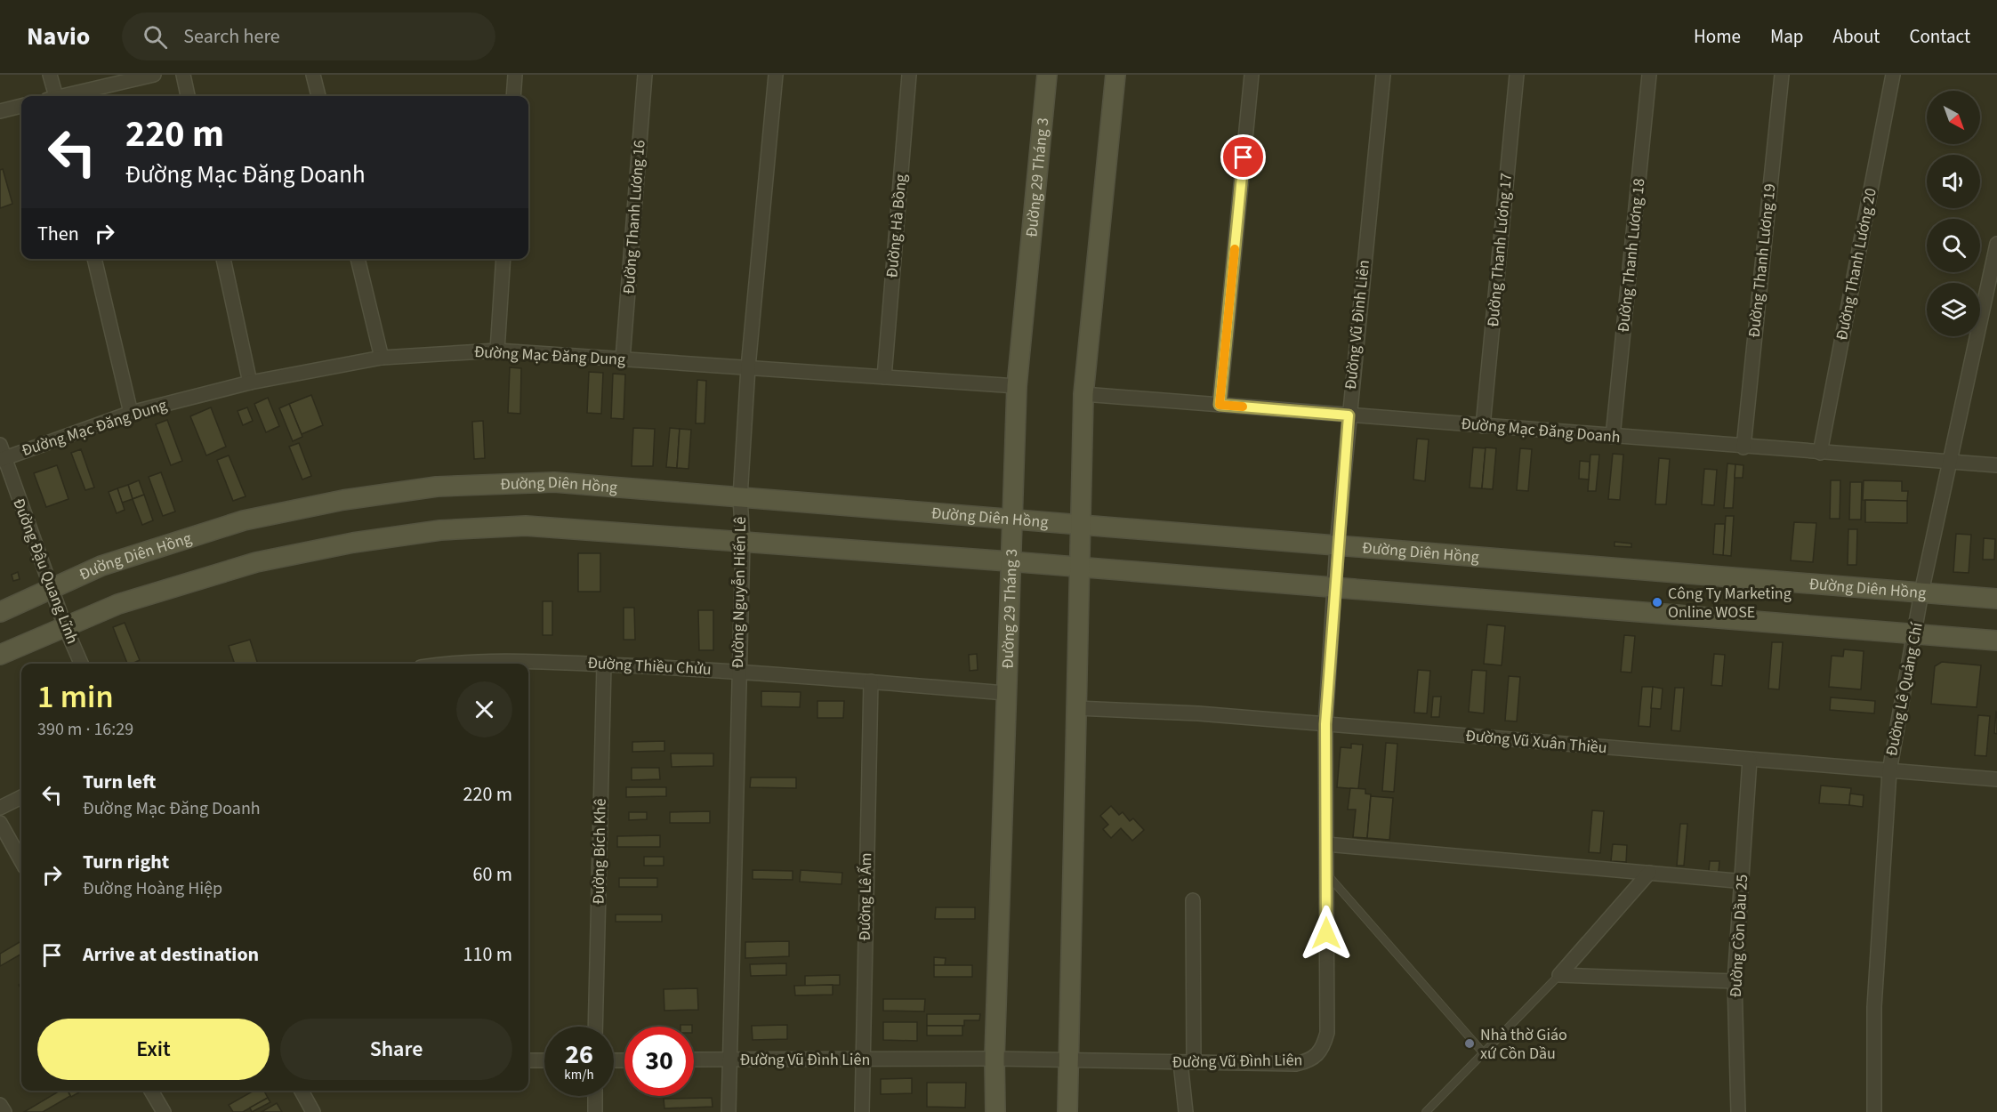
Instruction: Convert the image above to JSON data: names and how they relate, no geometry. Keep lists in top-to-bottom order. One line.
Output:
{"streets":{"street":["Đường 29 Tháng 3","Đường Thanh Lương 16","Đường Hà Bồng","Đường Thanh Lương 17","Đường Thanh Lương 18","Đường Thanh Lương 19","Đường Thanh Lương 20","Đường Vũ Đình Liên","Đường Mạc Đăng Dung","Đường Mạc Đăng Doanh","Đường Diên Hồng","Đường Đậu Quang Lĩnh","Đường Nguyễn Hiến Lê","Đường Thiều Chửu","Đường Lê Quảng Chí","Đường Vũ Xuân Thiều","Đường Bích Khê","Đường Lê Ấm","Đường Cồn Dầu 25"]},"crossings":[["Đường 29 Tháng 3","Đường Vũ Đình Liên"],["Đường 29 Tháng 3","Đường Mạc Đăng Dung"],["Đường 29 Tháng 3","Đường Diên Hồng"],["Đường 29 Tháng 3","Đường Thiều Chửu"],["Đường Thanh Lương 16","Đường Mạc Đăng Dung"],["Đường Hà Bồng","Đường Mạc Đăng Dung"],["Đường Thanh Lương 17","Đường Mạc Đăng Doanh"],["Đường Thanh Lương 18","Đường Mạc Đăng Doanh"],["Đường Thanh Lương 19","Đường Mạc Đăng Doanh"],["Đường Thanh Lương 20","Đường Mạc Đăng Doanh"],["Đường Vũ Đình Liên","Đường Mạc Đăng Doanh"],["Đường Vũ Đình Liên","Đường Diên Hồng"],["Đường Vũ Đình Liên","Đường Nguyễn Hiến Lê"],["Đường Vũ Đình Liên","Đường Vũ Xuân Thiều"],["Đường Vũ Đình Liên","Đường Lê Ấm"],["Đường Mạc Đăng Dung","Đường Đậu Quang Lĩnh"],["Đường Mạc Đăng Dung","Đường Nguyễn Hiến Lê"],["Đường Mạc Đăng Doanh","Đường Lê Quảng Chí"],["Đường Diên Hồng","Đường Đậu Quang Lĩnh"],["Đường Diên Hồng","Đường Nguyễn Hiến Lê"],["Đường Diên Hồng","Đường Lê Quảng Chí"],["Đường Nguyễn Hiến Lê","Đường Thiều Chửu"],["Đường Thiều Chửu","Đường Bích Khê"],["Đường Thiều Chửu","Đường Lê Ấm"],["Đường Lê Quảng Chí","Đường Vũ Xuân Thiều"],["Đường Vũ Xuân Thiều","Đường Cồn Dầu 25"]],"places":["Công Ty Marketing Online WOSE","Nhà thờ Giáo xứ Cồn Dầu"],"north":"bottom right","page":{"header":"Navio","search":"Search here","nav":["Home","Map","About","Contact"],"turn":["220 m","Đường Mạc Đăng Doanh"],"then":"Then","heading":["1 min","390 m · 16:29"],"list":[{"name":"Turn left","note":"Đường Mạc Đăng Doanh","value":"220 m"},{"name":"Turn right","note":"Đường Hoàng Hiệp","value":"60 m"},{"name":"Arrive at destination","value":"110 m"}],"buttons":["Exit","Share"],"speed":"26 km/h","limit":"30"}}
